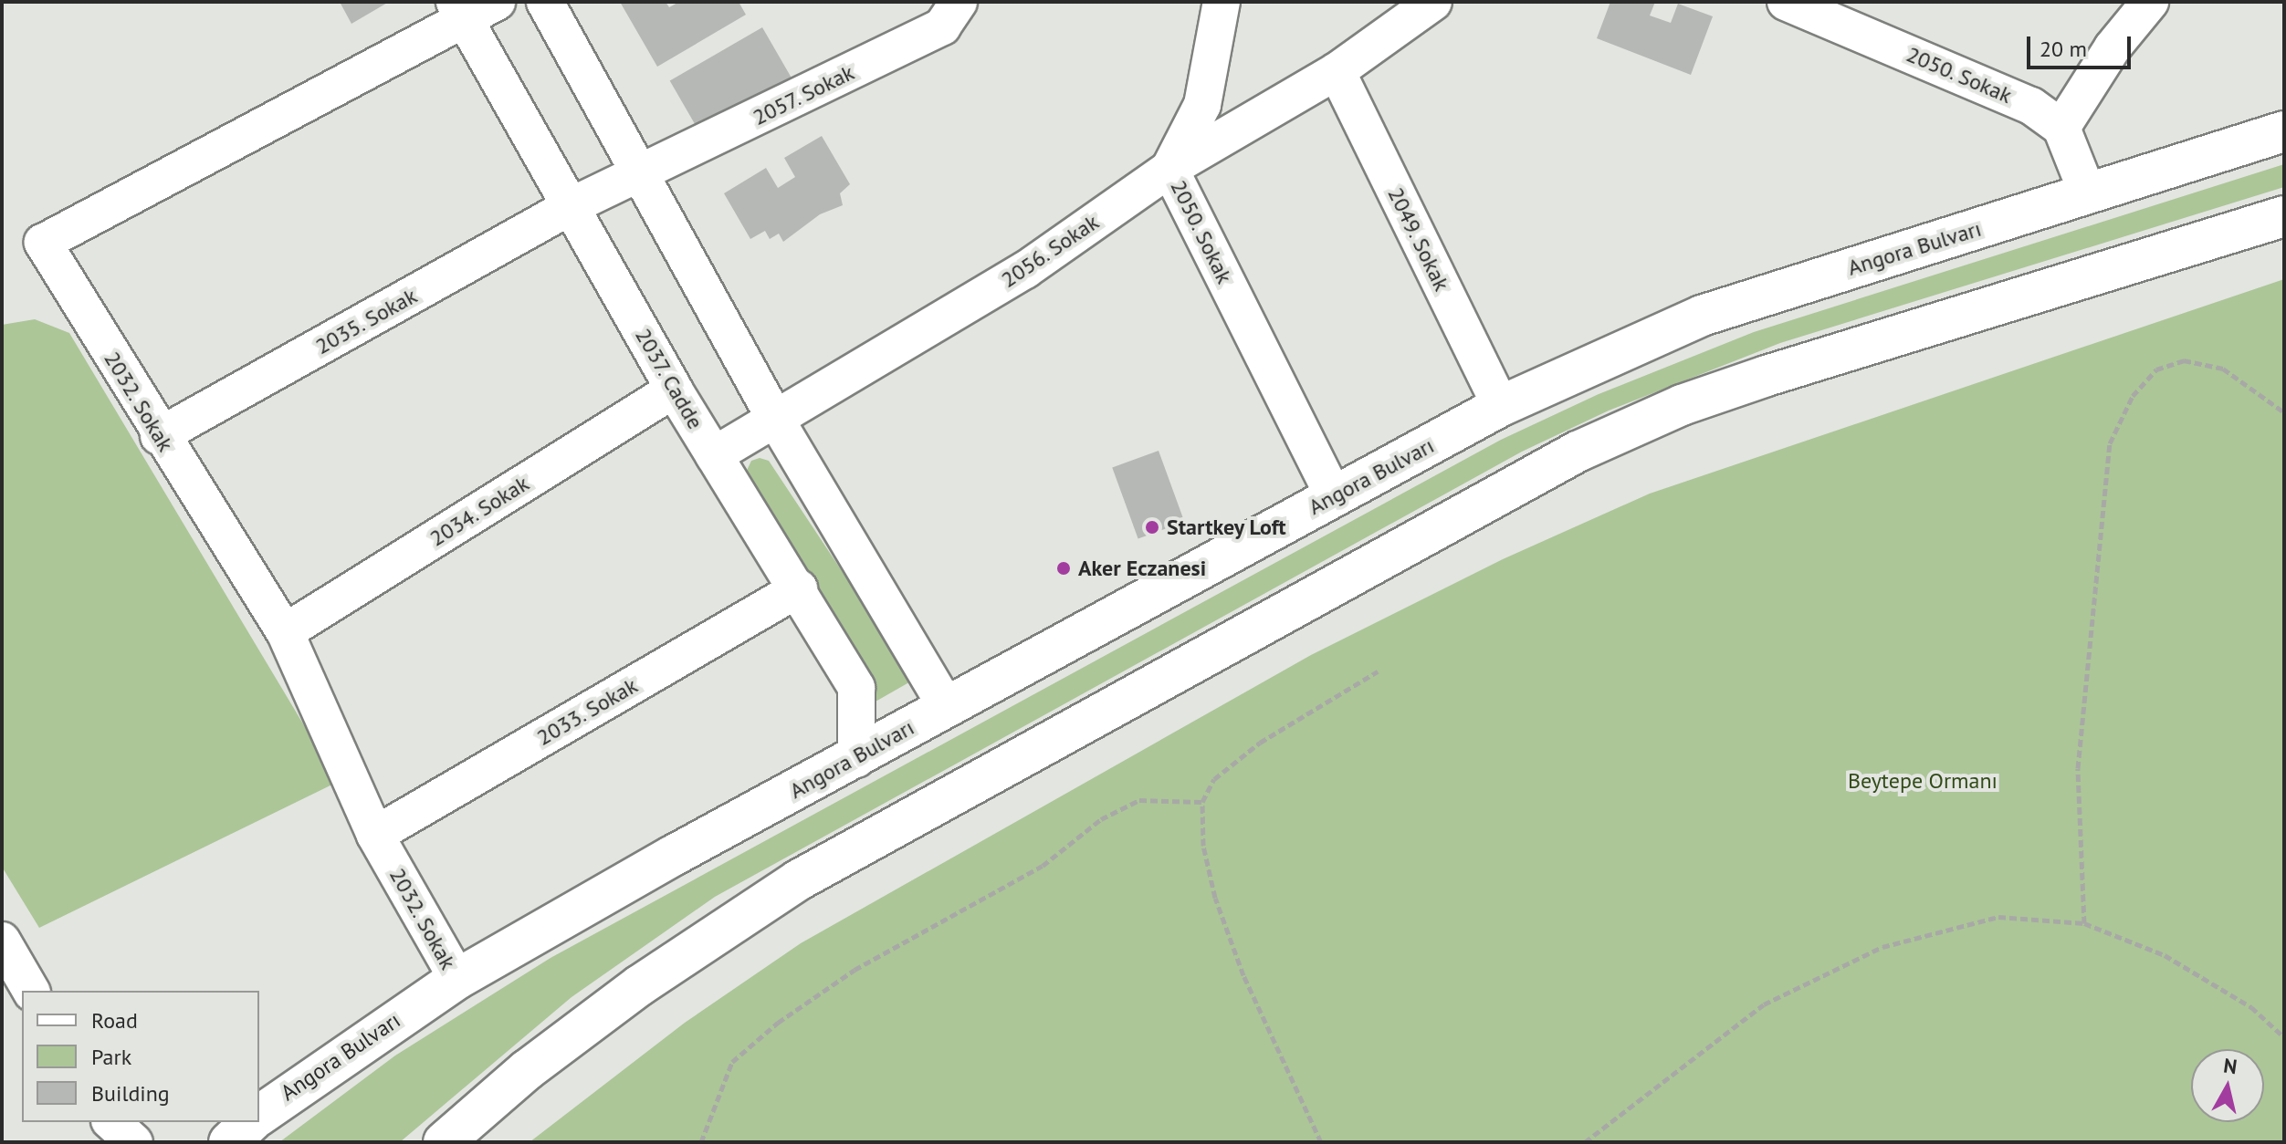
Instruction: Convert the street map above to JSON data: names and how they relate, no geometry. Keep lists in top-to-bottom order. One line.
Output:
{"streets":{"main road":["Angora Bulvarı"],"street":["2050. Sokak","2057. Sokak","2049. Sokak","2056. Sokak","2035. Sokak","2037. Cadde","2032. Sokak","2034. Sokak","2033. Sokak"]},"crossings":[["2050. Sokak","2049. Sokak"],["2050. Sokak","Angora Bulvarı"],["2050. Sokak","2056. Sokak"],["2057. Sokak","2035. Sokak"],["2057. Sokak","2037. Cadde"],["2049. Sokak","Angora Bulvarı"],["Angora Bulvarı","2037. Cadde"],["Angora Bulvarı","2032. Sokak"],["2056. Sokak","2037. Cadde"],["2035. Sokak","2037. Cadde"],["2035. Sokak","2032. Sokak"],["2037. Cadde","2032. Sokak"],["2037. Cadde","2034. Sokak"],["2037. Cadde","2033. Sokak"],["2032. Sokak","2034. Sokak"],["2032. Sokak","2033. Sokak"]],"parks":["Beytepe Ormanı"],"places":["Startkey Loft","Aker Eczanesi"],"legend":["Road","Park","Building"],"scale_bar":"20 m","north":"top"}
